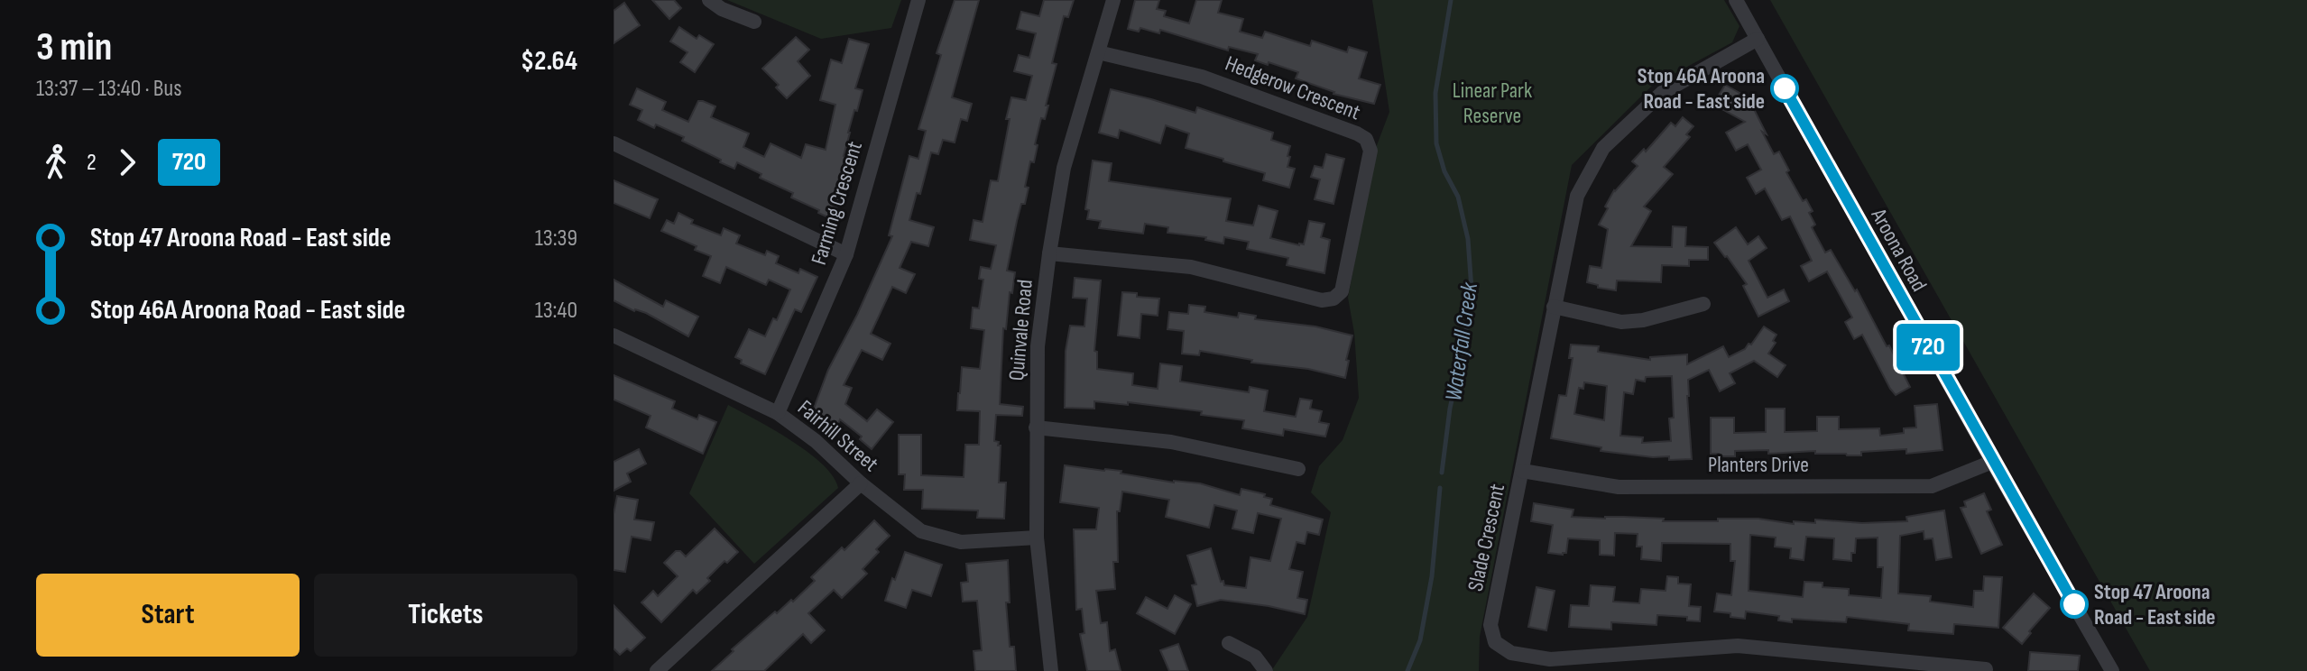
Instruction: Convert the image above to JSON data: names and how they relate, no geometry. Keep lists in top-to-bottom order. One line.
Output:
{"streets":{"street":["Hedgerow Crescent","Farming Crescent","Aroona Road","Quinvale Road","Fairhill Street","Planters Drive","Slade Crescent"]},"crossings":[["Hedgerow Crescent","Quinvale Road"],["Farming Crescent","Fairhill Street"],["Aroona Road","Planters Drive"],["Aroona Road","Slade Crescent"],["Quinvale Road","Fairhill Street"],["Planters Drive","Slade Crescent"]],"water":["Waterfall Creek"],"parks":["Linear Park Reserve"],"places":["Stop 46A Aroona Road - East side","Stop 47 Aroona Road - East side"],"lines":["bus line 720"],"page":{"heading":["3 min","13:37 – 13:40 · Bus","$2.64"],"on_map":"720","legs":["2","720"],"list":[{"name":"Stop 47 Aroona Road - East side","value":"13:39"},{"name":"Stop 46A Aroona Road - East side","value":"13:40"}],"buttons":["Start","Tickets"]}}
